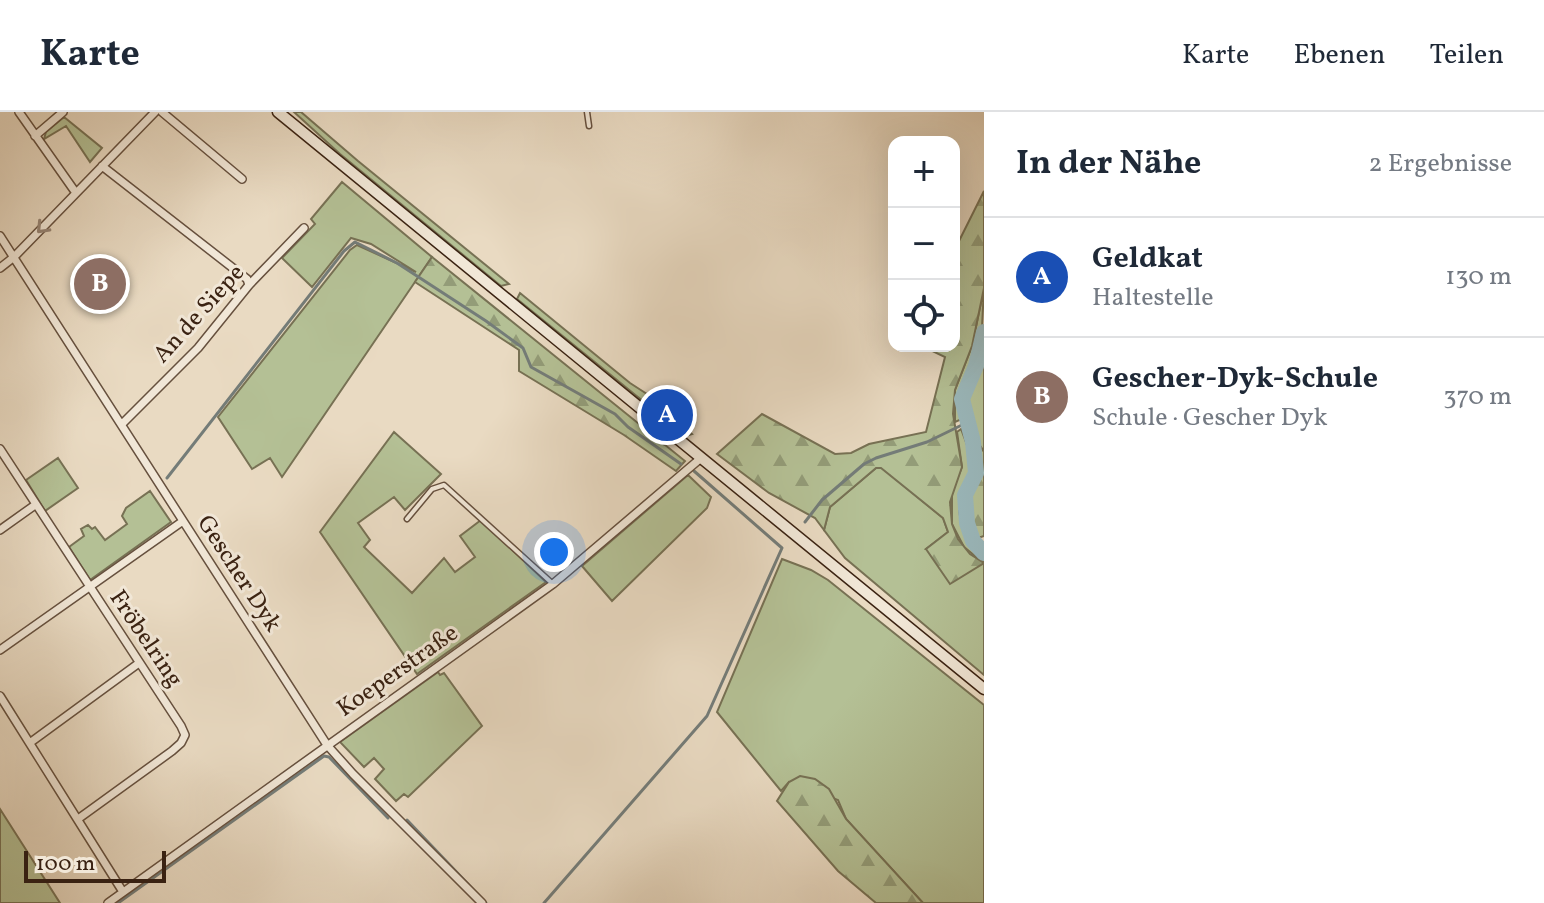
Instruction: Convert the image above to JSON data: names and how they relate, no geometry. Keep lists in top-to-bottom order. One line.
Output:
{"streets":{"street":["An de Siepe","Gescher Dyk","Fröbelring","Koeperstraße"]},"crossings":[["An de Siepe","Gescher Dyk"],["Gescher Dyk","Koeperstraße"]],"scale_bar":"100 m","page":{"header":"Karte","nav":["Karte","Ebenen","Teilen"],"heading":["In der Nähe","2 Ergebnisse"],"map_buttons":["+","−"],"list":[{"mark":"A","name":"Geldkat","note":"Haltestelle","value":"130 m"},{"mark":"B","name":"Gescher-Dyk-Schule","note":"Schule · Gescher Dyk","value":"370 m"}],"pins":["B","A"],"scale":"100 m"}}
